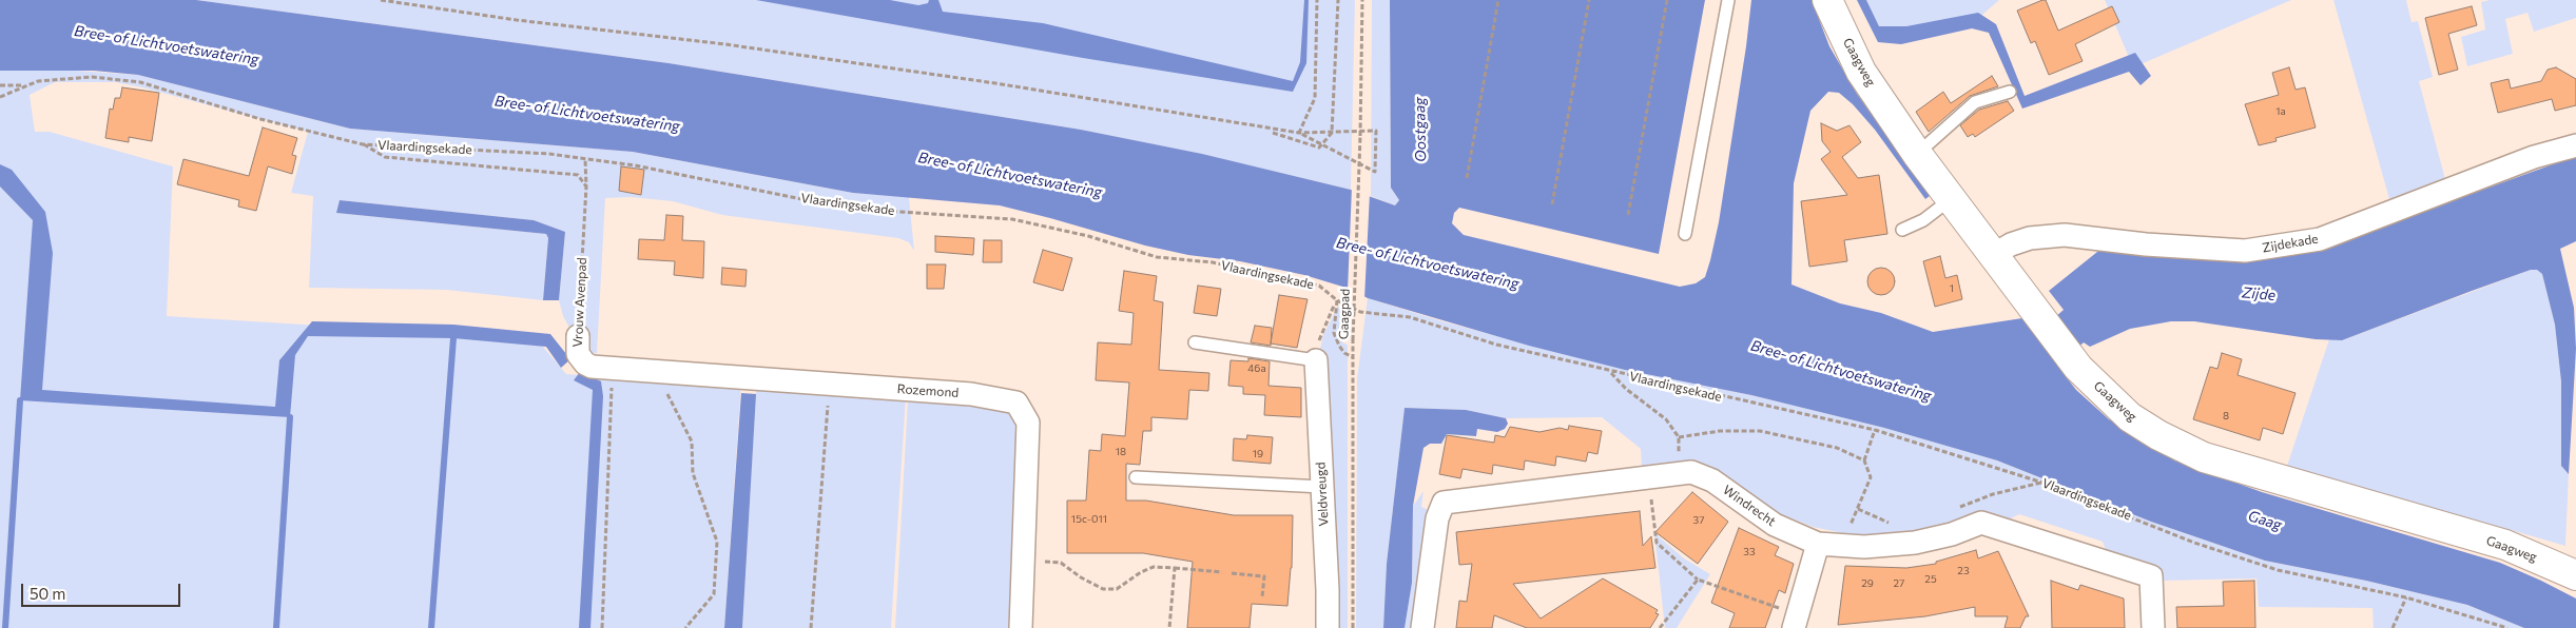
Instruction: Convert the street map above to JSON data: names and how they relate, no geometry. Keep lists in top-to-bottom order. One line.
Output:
{"streets":{"main road":["Gaagweg"],"street":["Zijdekade","Vrouw Avenpad","Rozemond","Veldvreugd","Windrecht"],"path":["Vlaardingsekade","Gaagpad"]},"crossings":[["Gaagweg","Zijdekade"],["Vlaardingsekade","Vrouw Avenpad"],["Vrouw Avenpad","Rozemond"]],"water":["Bree- of Lichtvoetswatering","Oostgaag","Zijde","Gaag"],"house_numbers":["1a","1","46a","8","18","19","15c-011","37","33","23","25","29","27"],"scale_bar":"50 m"}
